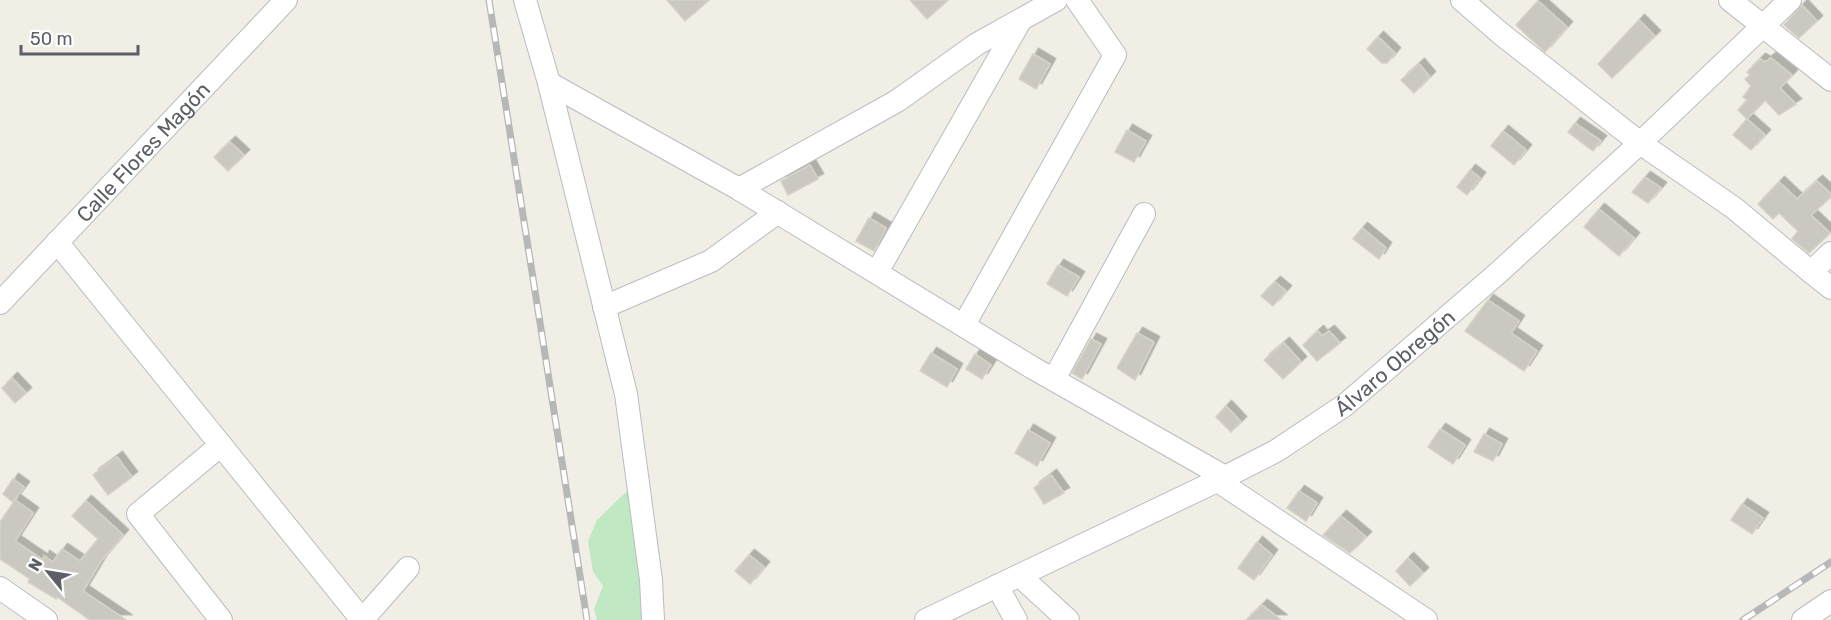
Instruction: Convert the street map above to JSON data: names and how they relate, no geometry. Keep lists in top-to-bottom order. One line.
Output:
{"streets":{"street":["Calle Flores Magón","Álvaro Obregón"]},"scale_bar":"50 m","north":"top left"}
